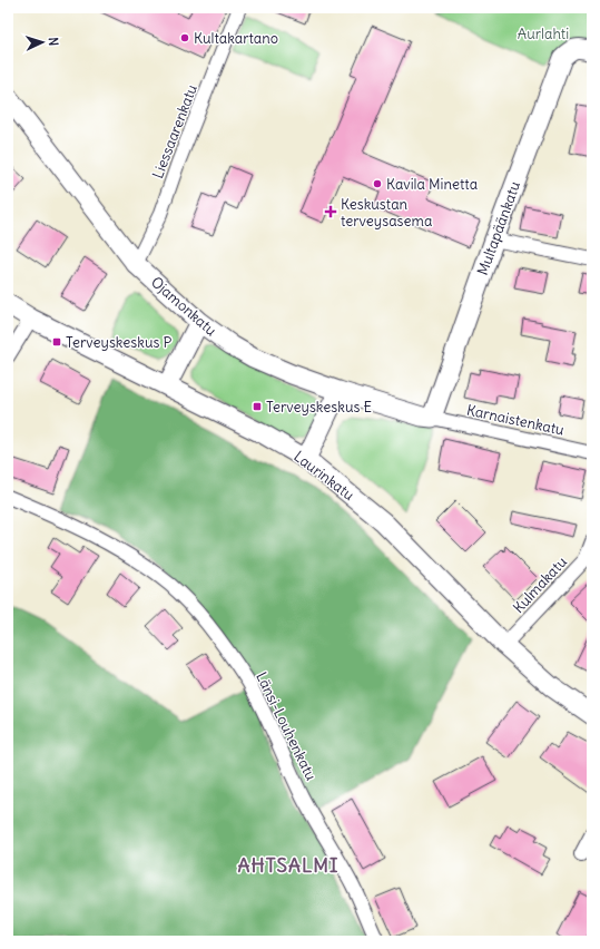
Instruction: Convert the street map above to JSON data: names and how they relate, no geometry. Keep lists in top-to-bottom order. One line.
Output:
{"streets":{"street":["Liessaarenkatu","Multapäänkatu","Ojamonkatu","Karnaistenkatu","Laurinkatu","Kulmakatu","Länsi-Louhenkatu"]},"crossings":[["Liessaarenkatu","Ojamonkatu"],["Multapäänkatu","Ojamonkatu"],["Multapäänkatu","Karnaistenkatu"],["Ojamonkatu","Karnaistenkatu"],["Laurinkatu","Kulmakatu"]],"districts":["AHTSALMI"],"parks":["Aurlahti"],"places":{"other":["Kultakartano","Kavila Minetta"],"health":["Keskustan terveysasema"],"transit":["Terveyskeskus P","Terveyskeskus E"]},"north":"right"}
